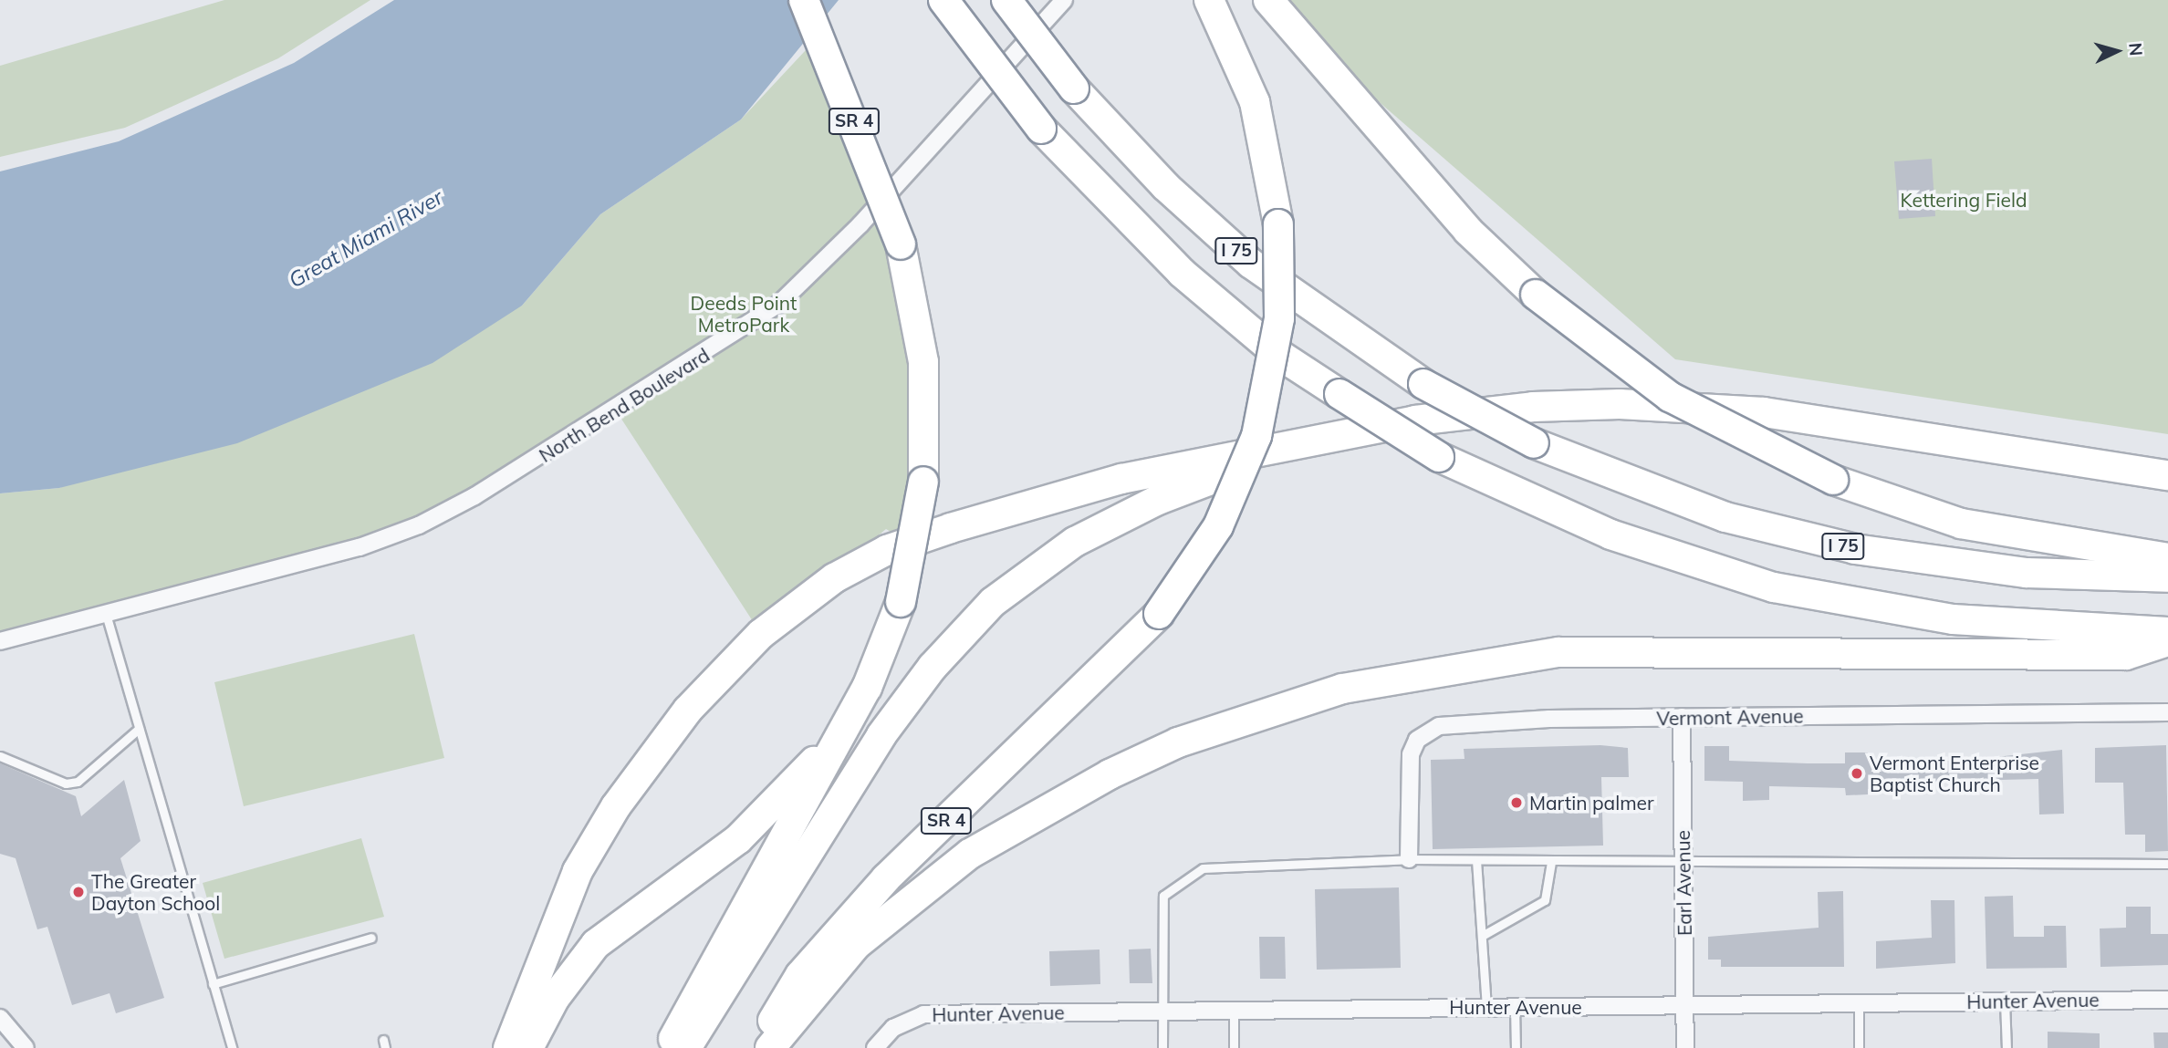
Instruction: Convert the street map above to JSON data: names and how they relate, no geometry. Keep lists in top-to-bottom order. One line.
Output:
{"streets":{"highway":["SR 4","I 75"],"street":["North Bend Boulevard","Vermont Avenue","Earl Avenue","Hunter Avenue"]},"crossings":[["Vermont Avenue","Earl Avenue"],["Earl Avenue","Hunter Avenue"]],"water":["Great Miami River"],"parks":["Kettering Field","Deeds Point MetroPark"],"places":["Vermont Enterprise Baptist Church","Martin palmer","The Greater Dayton School"],"north":"right"}
